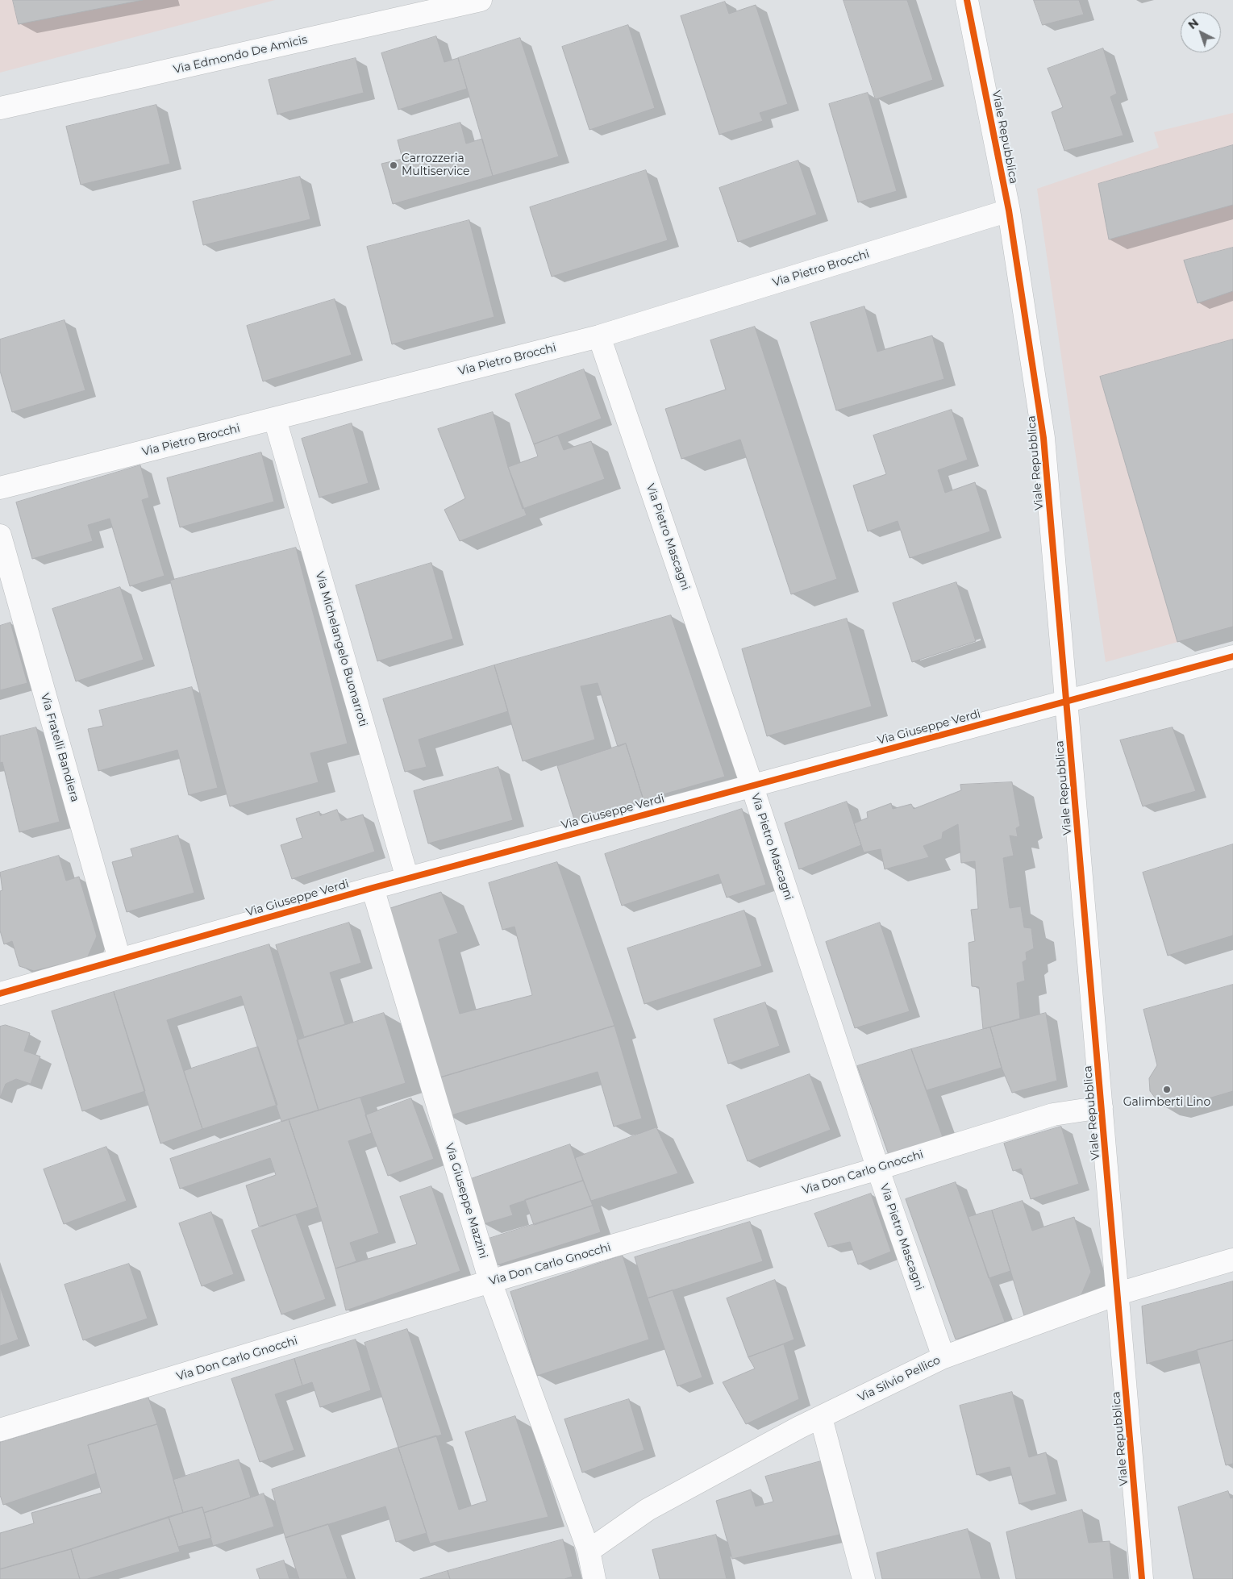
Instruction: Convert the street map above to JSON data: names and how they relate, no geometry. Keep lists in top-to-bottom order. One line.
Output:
{"streets":{"street":["Via Edmondo De Amicis","Viale Repubblica","Via Pietro Brocchi","Via Pietro Mascagni","Via Michelangelo Buonarroti","Via Giuseppe Verdi","Via Fratelli Bandiera","Via Don Carlo Gnocchi","Via Giuseppe Mazzini","Via Silvio Pellico"]},"crossings":[["Viale Repubblica","Via Pietro Brocchi"],["Viale Repubblica","Via Giuseppe Verdi"],["Viale Repubblica","Via Don Carlo Gnocchi"],["Viale Repubblica","Via Silvio Pellico"],["Via Pietro Brocchi","Via Pietro Mascagni"],["Via Pietro Brocchi","Via Michelangelo Buonarroti"],["Via Pietro Mascagni","Via Giuseppe Verdi"],["Via Pietro Mascagni","Via Don Carlo Gnocchi"],["Via Pietro Mascagni","Via Silvio Pellico"],["Via Michelangelo Buonarroti","Via Giuseppe Verdi"],["Via Giuseppe Verdi","Via Fratelli Bandiera"],["Via Giuseppe Verdi","Via Giuseppe Mazzini"],["Via Don Carlo Gnocchi","Via Giuseppe Mazzini"],["Via Giuseppe Mazzini","Via Silvio Pellico"]],"places":["Carrozzeria Multiservice","Galimberti Lino"],"north":"top left"}
